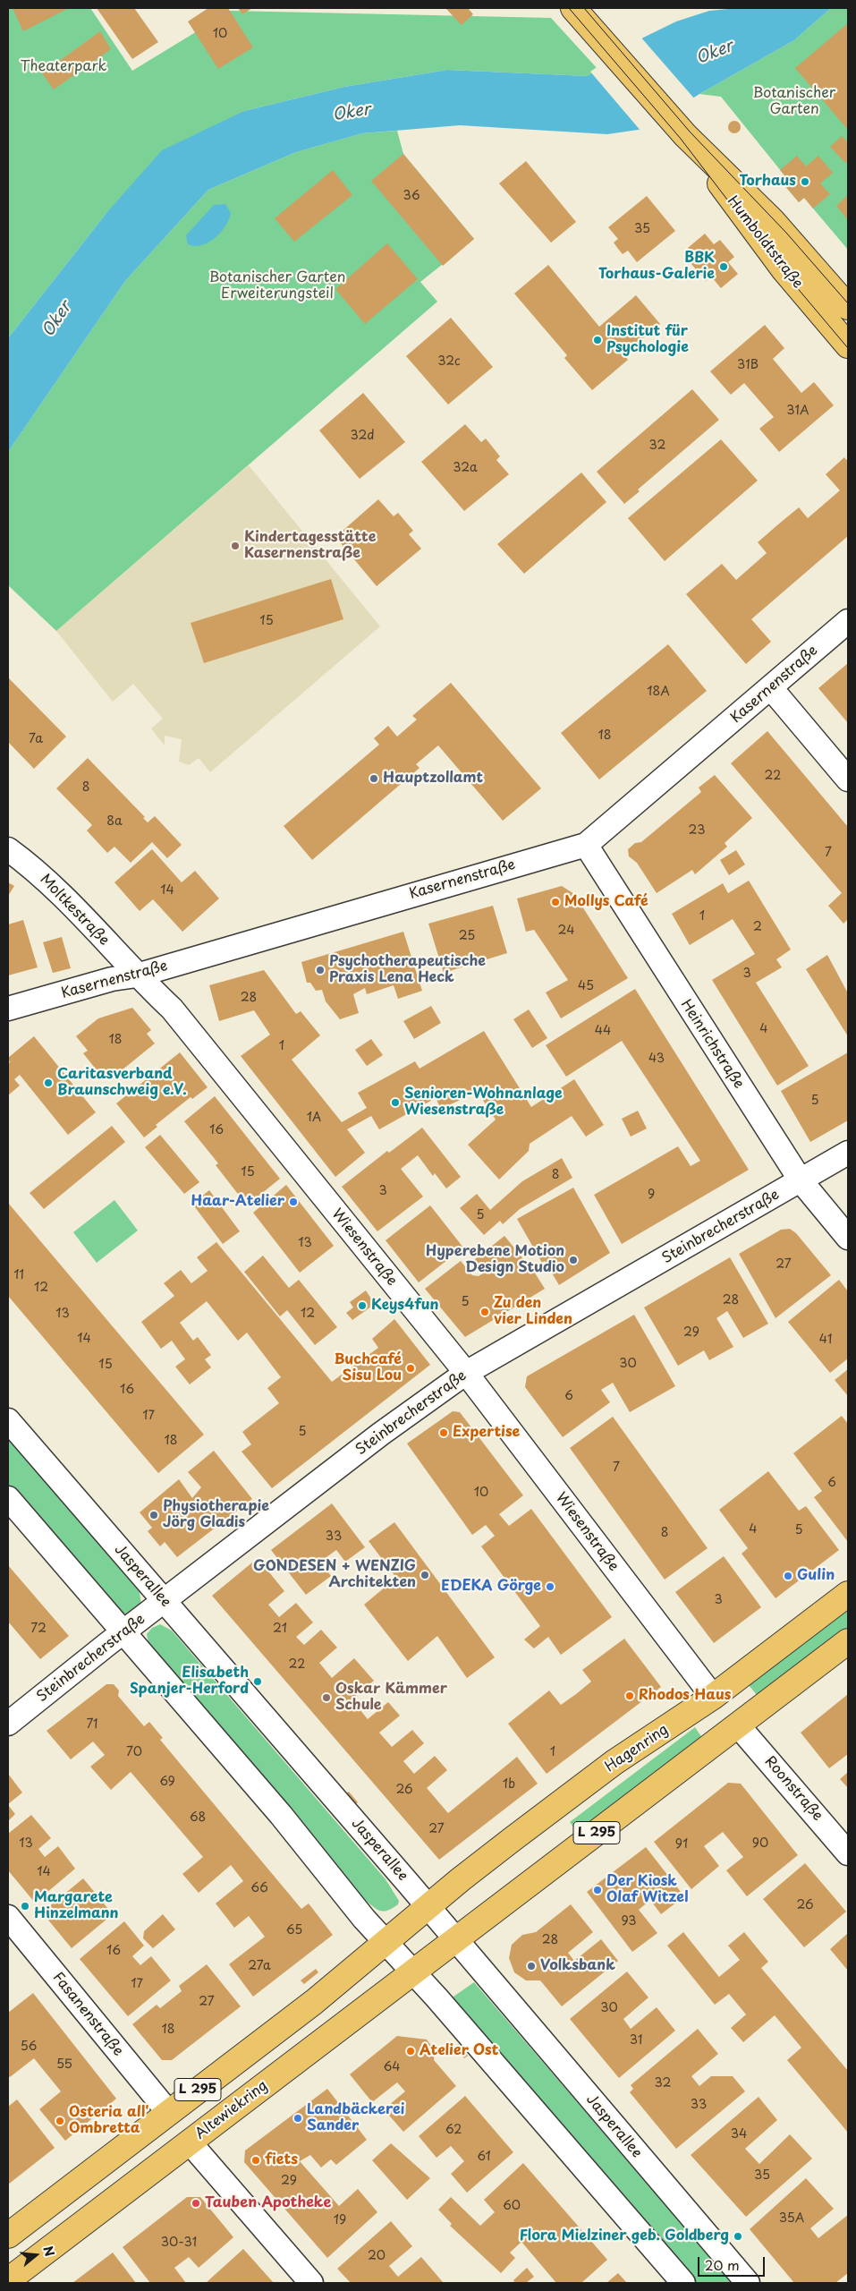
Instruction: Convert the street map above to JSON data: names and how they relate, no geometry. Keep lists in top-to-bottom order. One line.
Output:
{"streets":{"main road":["Humboldtstraße","Hagenring","L 295","Altewiekring"],"street":["Kasernenstraße","Moltkestraße","Heinrichstraße","Steinbrecherstraße","Wiesenstraße","Jasperallee","Roonstraße","Fasanenstraße"]},"crossings":[["Kasernenstraße","Moltkestraße"],["Kasernenstraße","Heinrichstraße"],["Kasernenstraße","Wiesenstraße"],["Moltkestraße","Wiesenstraße"],["Heinrichstraße","Steinbrecherstraße"],["Steinbrecherstraße","Wiesenstraße"],["Steinbrecherstraße","Jasperallee"],["Wiesenstraße","Hagenring"],["Jasperallee","Hagenring"],["Jasperallee","L 295"],["Jasperallee","Altewiekring"],["Hagenring","L 295"],["Roonstraße","L 295"],["L 295","Fasanenstraße"],["L 295","Altewiekring"]],"water":["Oker"],"parks":["Theaterpark","Botanischer Garten","Botanischer Garten Erweiterungsteil"],"places":["Torhaus","BBK Torhaus-Galerie","Institut für Psychologie","Kindertagesstätte Kasernenstraße","Hauptzollamt","Mollys Café","Psychotherapeutische Praxis Lena Heck","Caritasverband Braunschweig e.V.","Senioren-Wohnanlage Wiesenstraße","Haar-Atelier","Hyperebene Motion Design Studio","Keys4fun","Zu den vier Linden","Buchcafé Sisu Lou","Expertise","Physiotherapie Jörg Gladis","GONDESEN + WENZIG Architekten","Gulin","EDEKA Görge","Elisabeth Spanjer-Herford","Rhodos Haus","Oskar Kämmer Schule","Der Kiosk Olaf Witzel","Margarete Hinzelmann","Volksbank","Atelier Ost","Landbäckerei Sander","Osteria all' Ombretta","fiets","Tauben Apotheke","Flora Mielziner geb. Goldberg"],"house_numbers":["10","36","35","32c","31B","31A","32d","32","32a","15","18A","18","7a","22","8","8a","23","7","14","1","2","24","25","3","45","28","4","44","18","1","43","5","1A","16","15","8","3","9","5","13","27","11","12","28","5","13","12","29","14","41","30","15","16","6","17","5","18","7","6","10","4","5","8","33","3","72","21","22","71","70","1","69","1b","26","68","27","13","90","91","14","66","26","93","65","28","16","27a","17","27","30","18","31","56","55","64","32","33","62","34","61","35","29","60","35A","19","30-31","20"],"scale_bar":"20 m","north":"right"}
